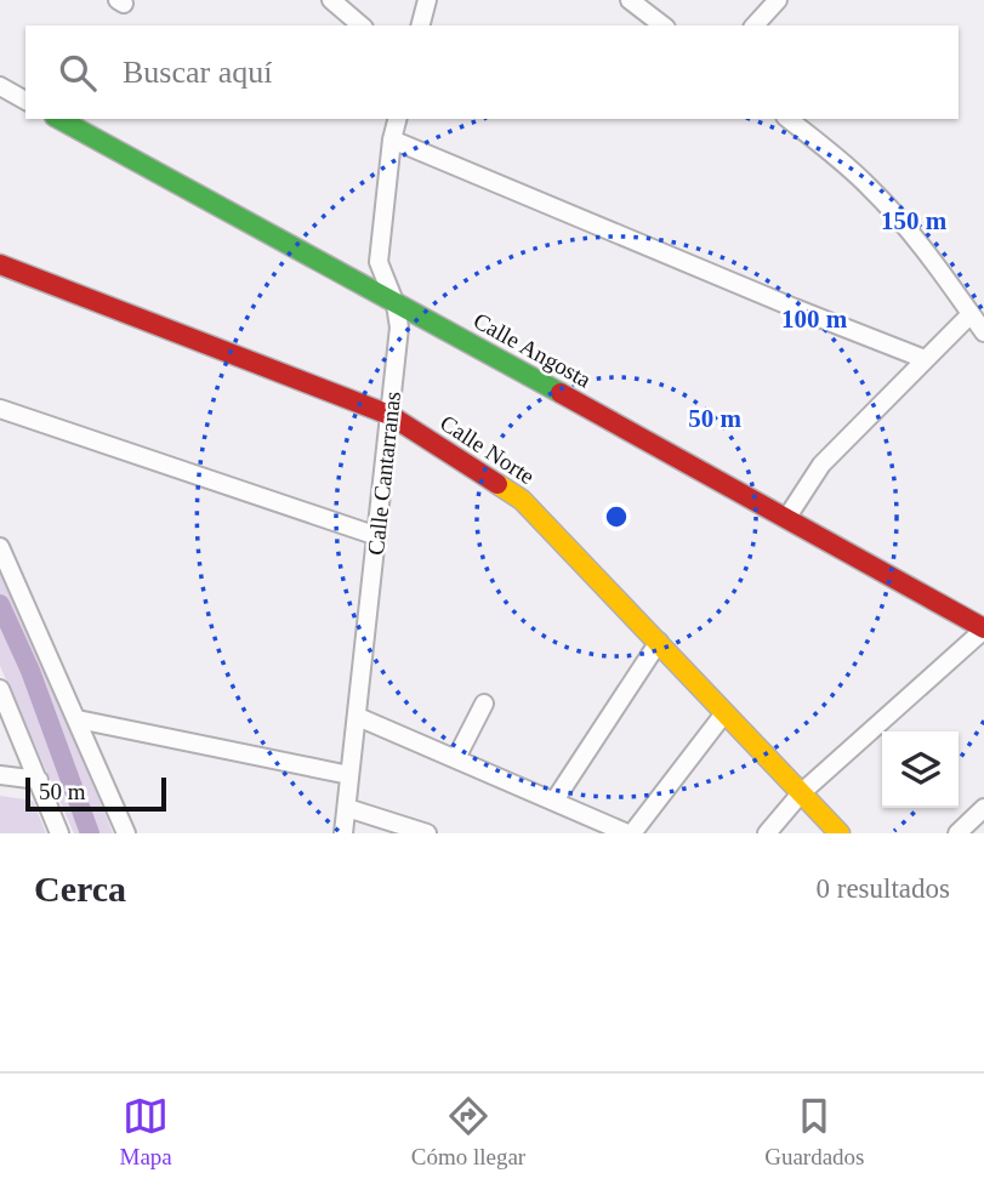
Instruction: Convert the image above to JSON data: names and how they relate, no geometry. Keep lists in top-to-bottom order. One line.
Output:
{"streets":{"street":["Calle Angosta","Calle Norte","Calle Cantarranas"]},"crossings":[["Calle Angosta","Calle Cantarranas"],["Calle Norte","Calle Cantarranas"]],"scale_bar":"50 m","page":{"search":"Buscar aquí","scale":"50 m","heading":["Cerca","0 resultados"],"nav":["Mapa","Cómo llegar","Guardados"]},"rings":["150 m","100 m","50 m"]}
